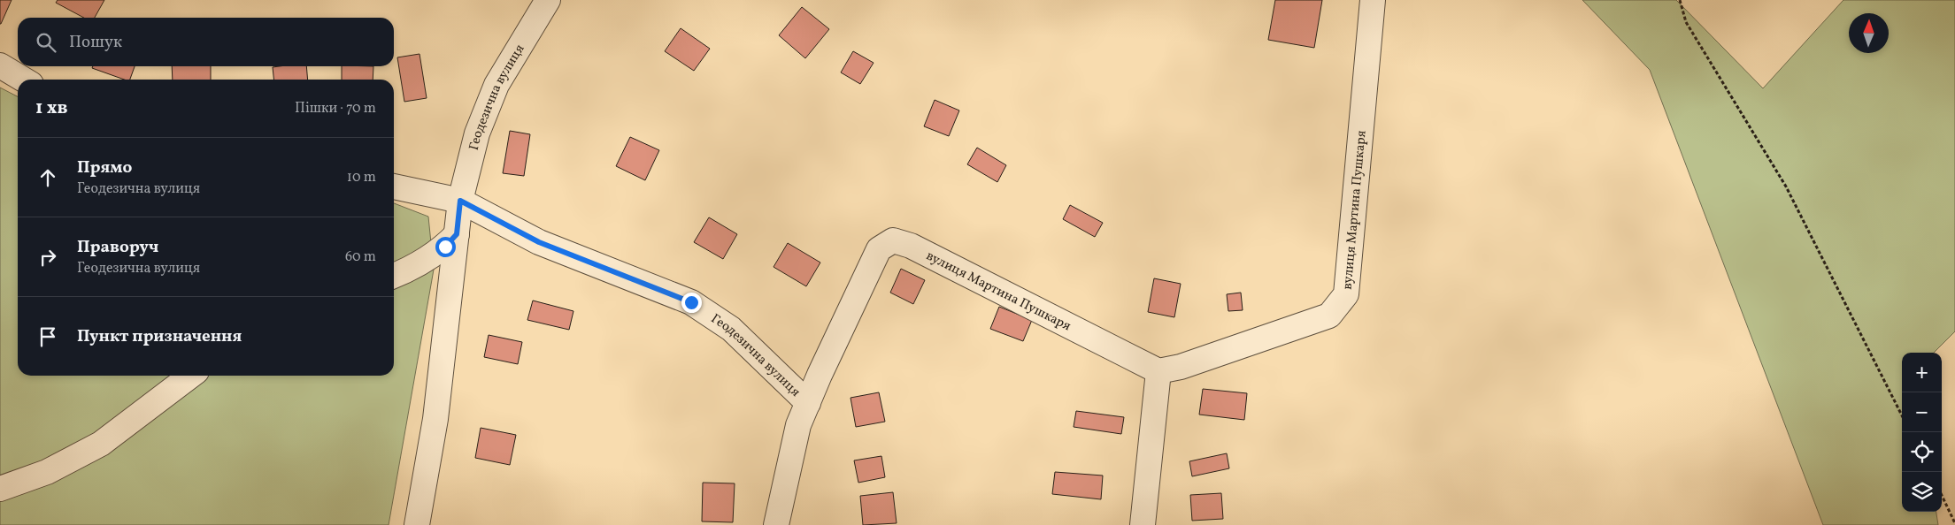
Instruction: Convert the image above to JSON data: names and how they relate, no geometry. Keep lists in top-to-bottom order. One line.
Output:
{"streets":{"street":["Геодезична вулиця","вулиця Мартина Пушкаря"]},"crossings":[["Геодезична вулиця","вулиця Мартина Пушкаря"]],"north":"top","page":{"search":"Пошук","heading":["1 хв","Пішки · 70 m"],"list":[["Прямо","Геодезична вулиця","10 m"],["Праворуч","Геодезична вулиця","60 m"],"Пункт призначення"],"map_buttons":["+","−"]}}
